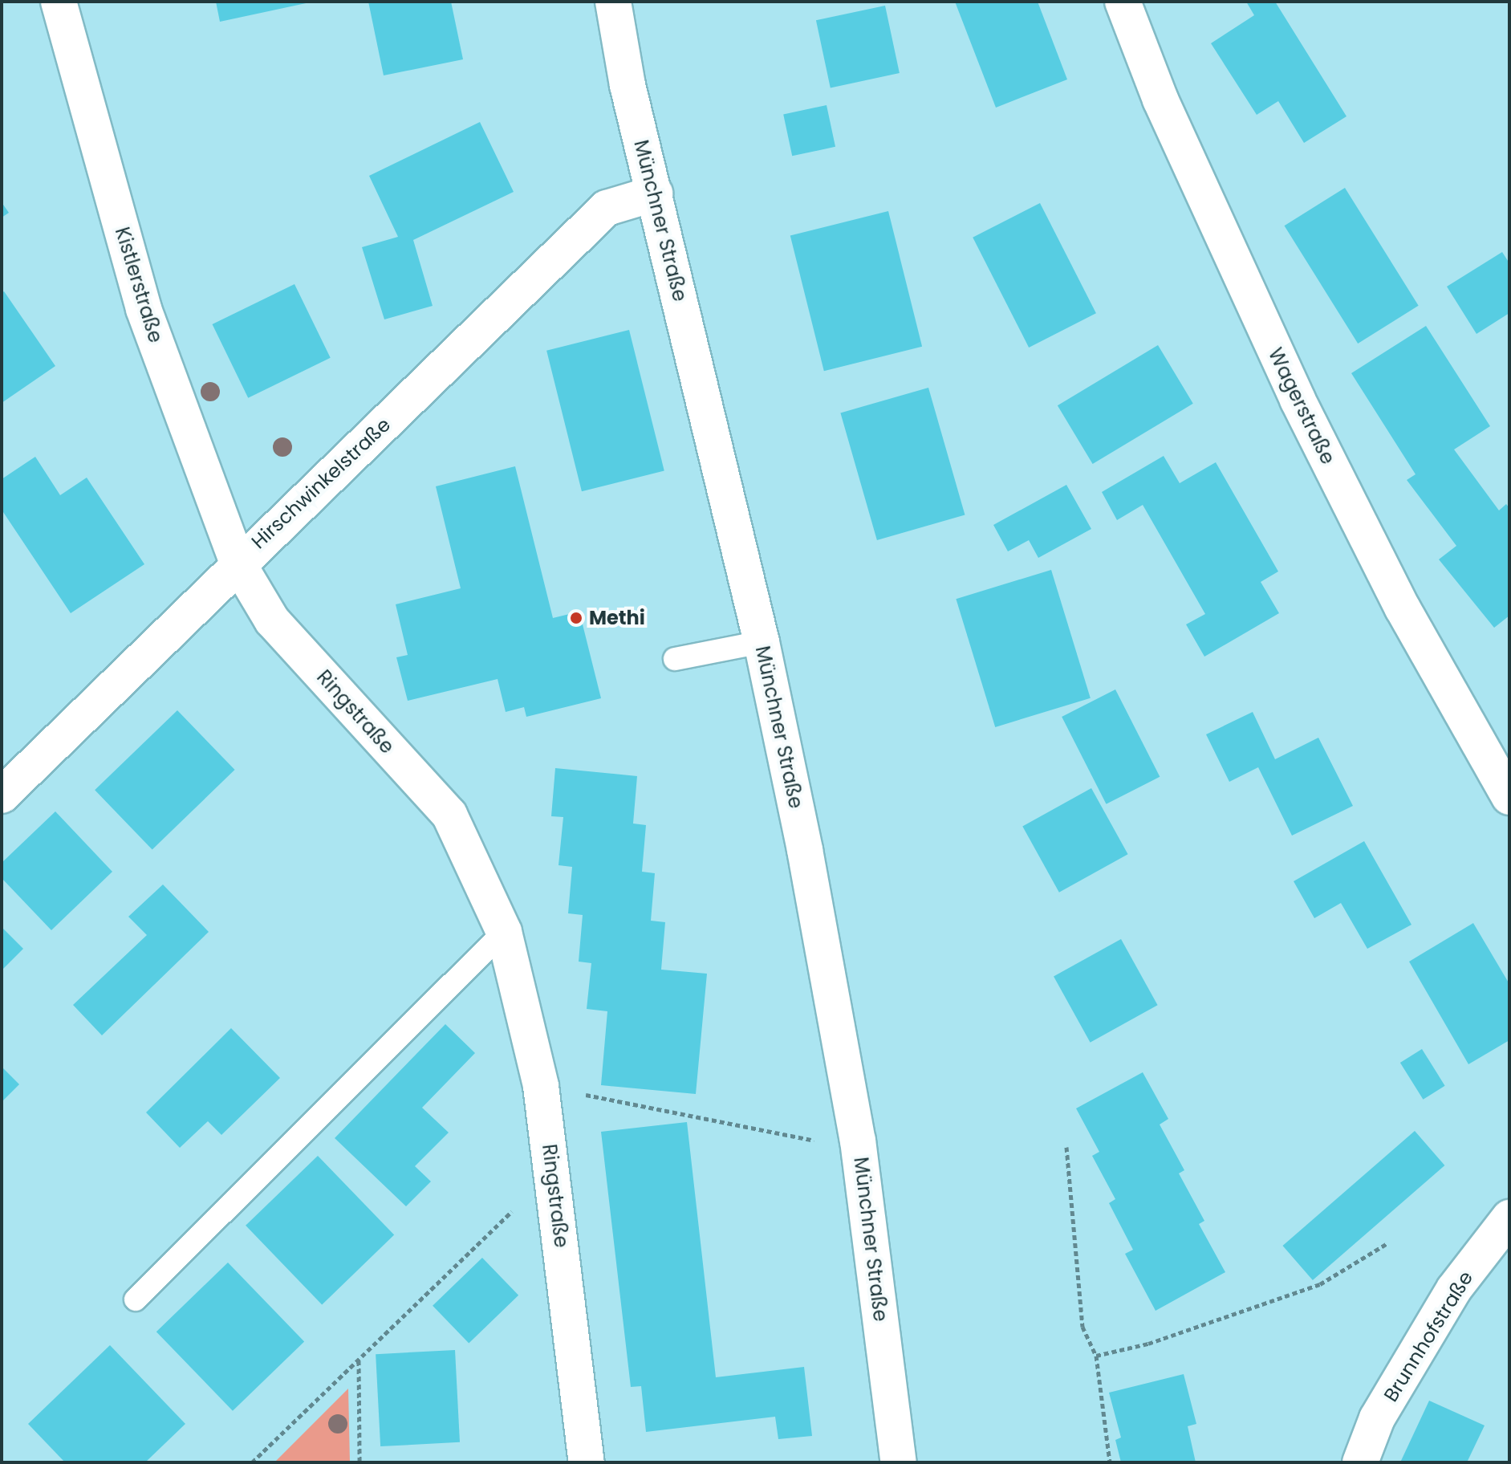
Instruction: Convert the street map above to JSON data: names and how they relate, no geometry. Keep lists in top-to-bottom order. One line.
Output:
{"streets":{"street":["Münchner Straße","Kistlerstraße","Wagerstraße","Hirschwinkelstraße","Ringstraße","Brunnhofstraße"]},"crossings":[["Münchner Straße","Hirschwinkelstraße"],["Kistlerstraße","Hirschwinkelstraße"],["Kistlerstraße","Ringstraße"],["Hirschwinkelstraße","Ringstraße"]],"places":["Methi"]}
